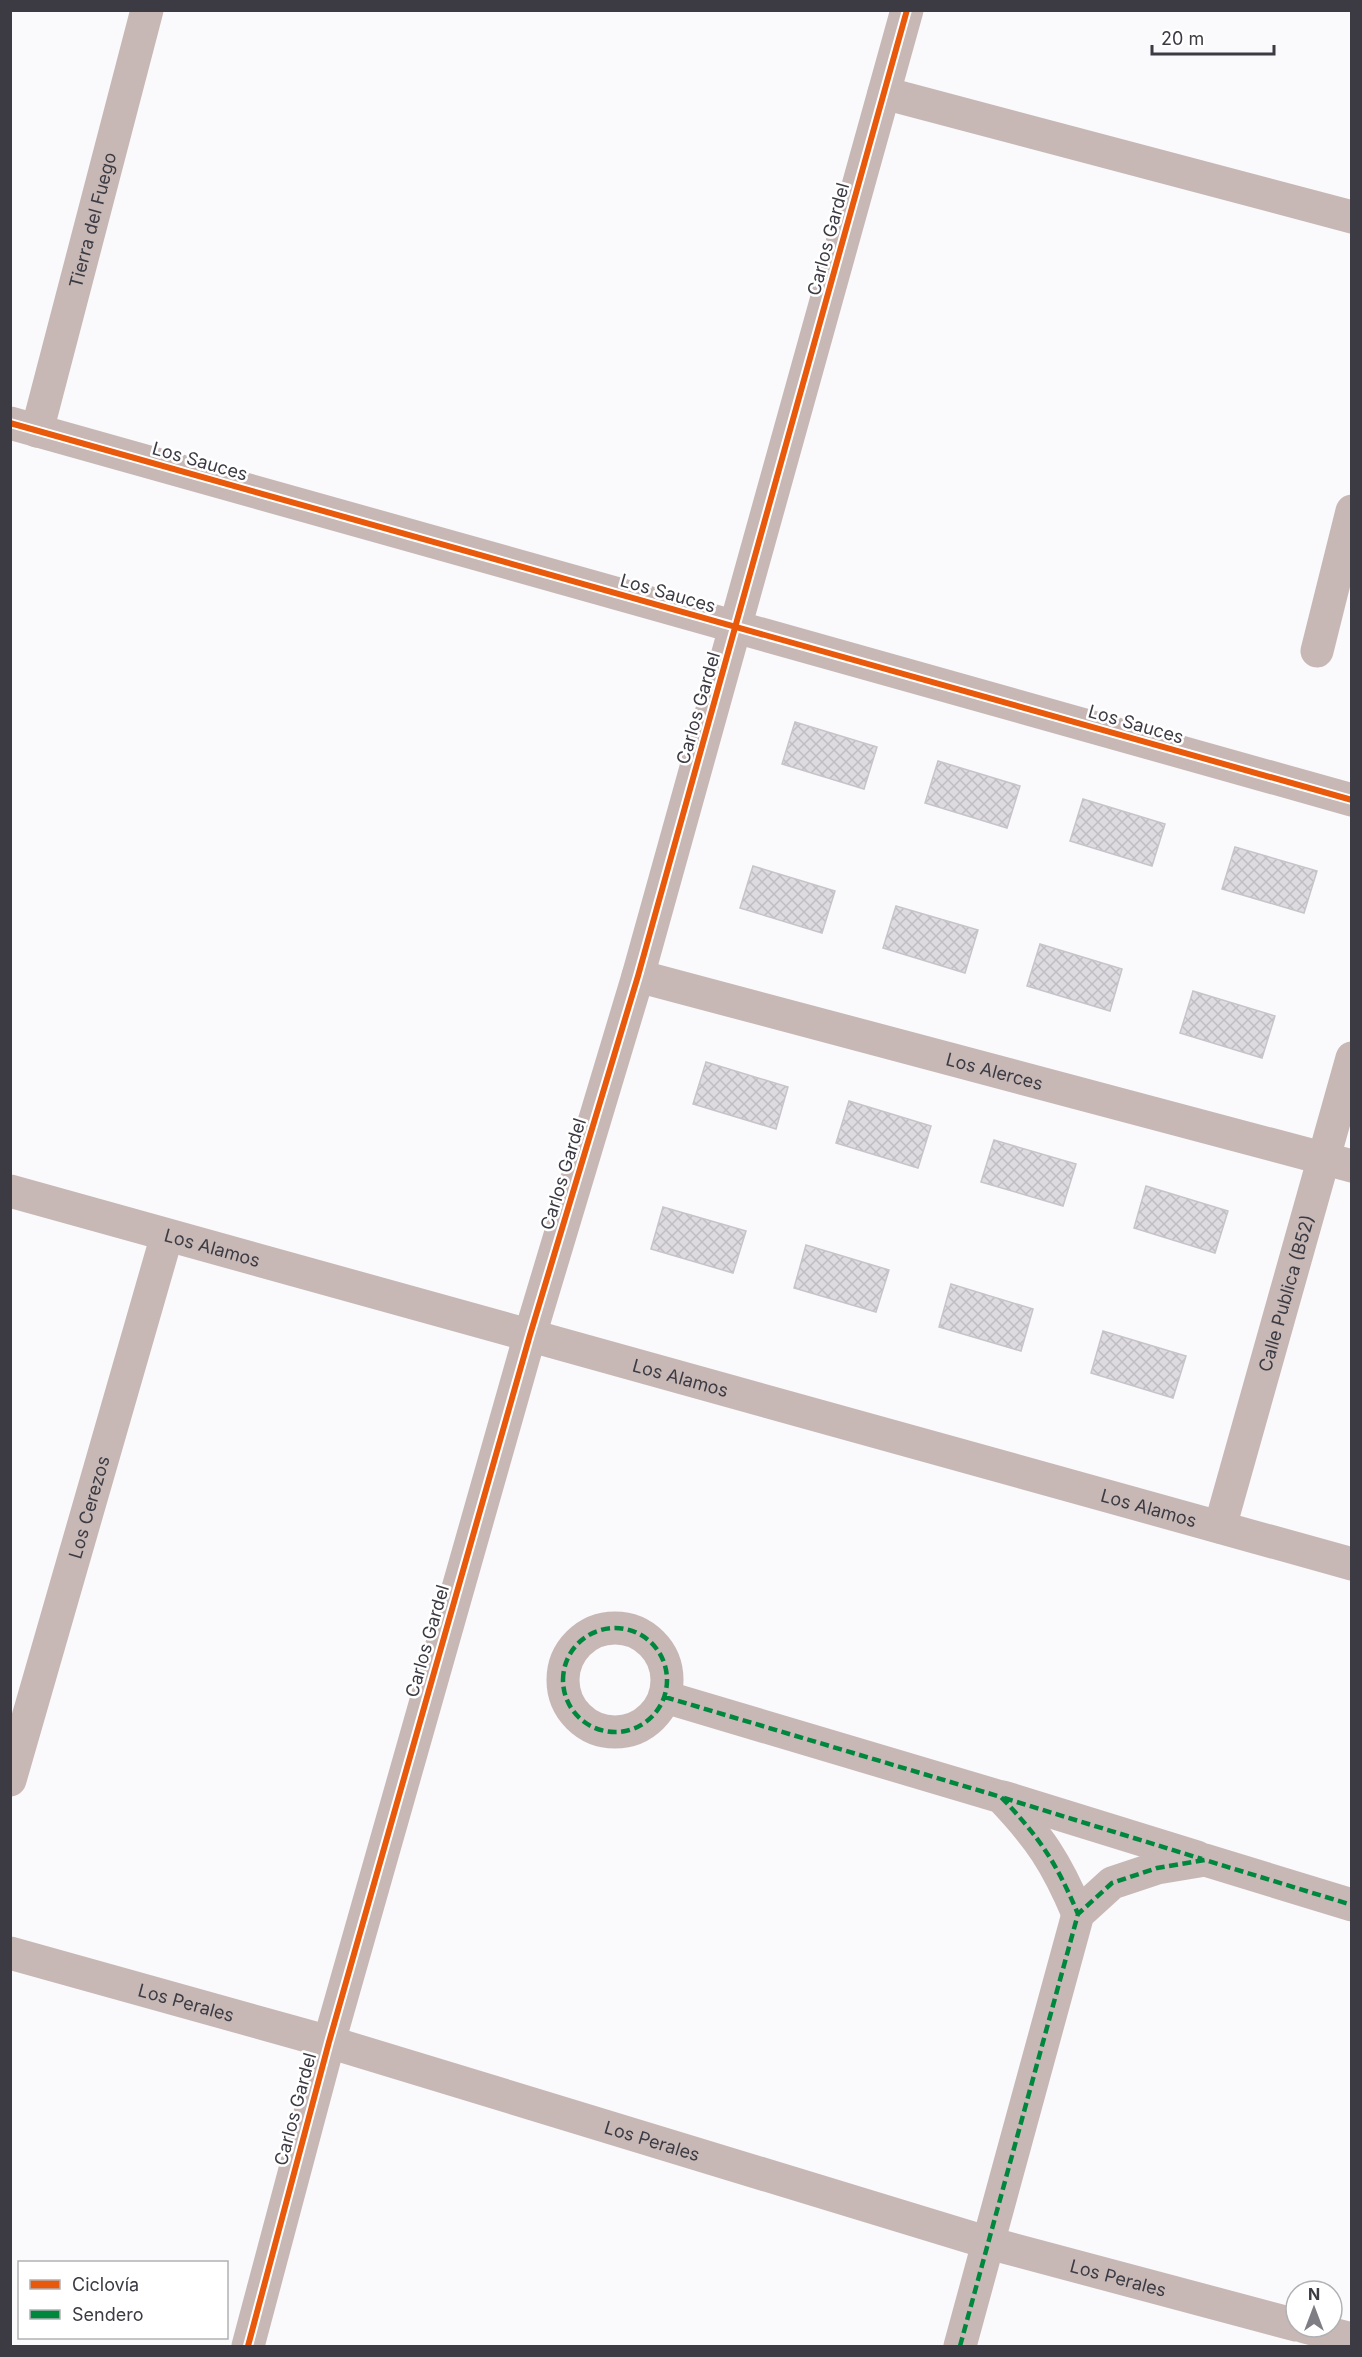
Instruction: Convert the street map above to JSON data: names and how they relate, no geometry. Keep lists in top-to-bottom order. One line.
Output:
{"streets":{"street":["Tierra del Fuego","Carlos Gardel","Los Sauces","Los Alerces","Los Alamos","Calle Publica (B52)","Los Cerezos","Los Perales"]},"crossings":[["Tierra del Fuego","Los Sauces"],["Carlos Gardel","Los Sauces"],["Carlos Gardel","Los Alerces"],["Carlos Gardel","Los Alamos"],["Carlos Gardel","Los Perales"],["Los Alerces","Calle Publica (B52)"],["Los Alamos","Calle Publica (B52)"],["Los Alamos","Los Cerezos"]],"legend":["Ciclovía","Sendero"],"scale_bar":"20 m","north":"top"}
